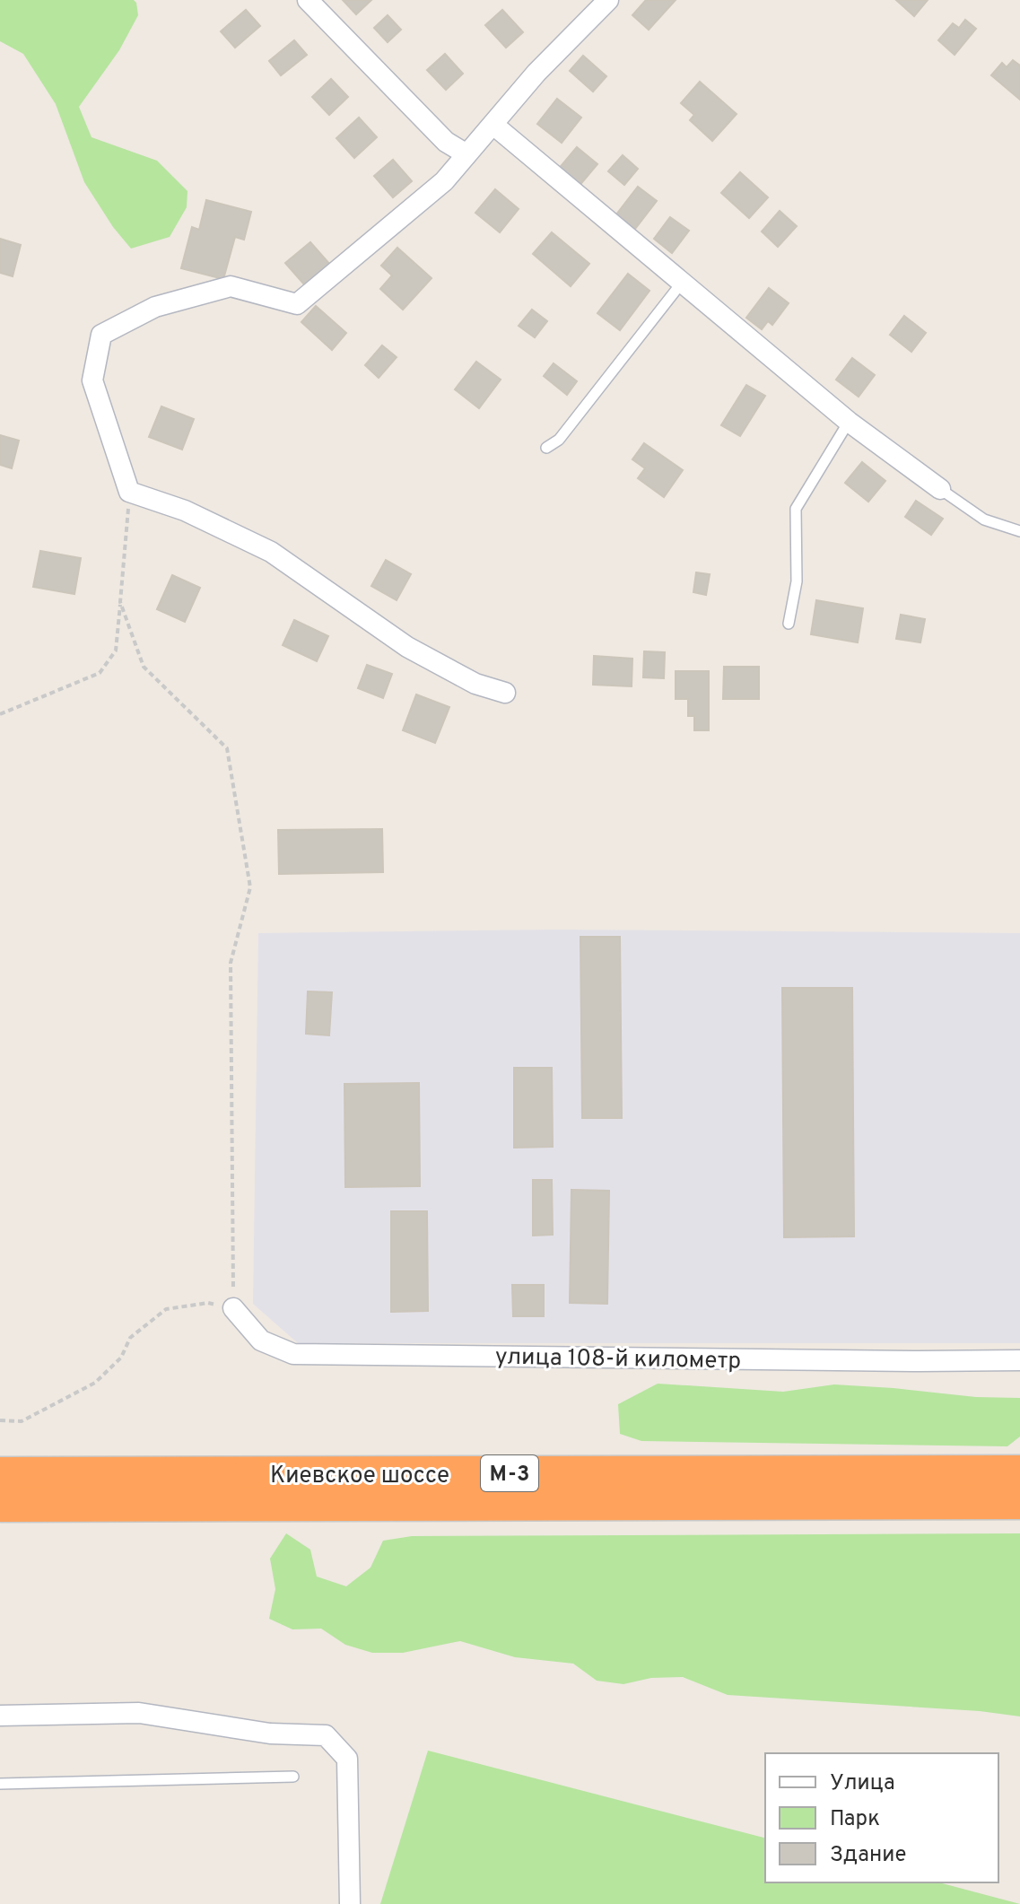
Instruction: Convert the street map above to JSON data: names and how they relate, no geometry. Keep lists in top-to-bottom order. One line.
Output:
{"streets":{"highway":["М-3","Киевское шоссе"],"street":["улица 108-й километр"]},"legend":["Улица","Парк","Здание"]}
